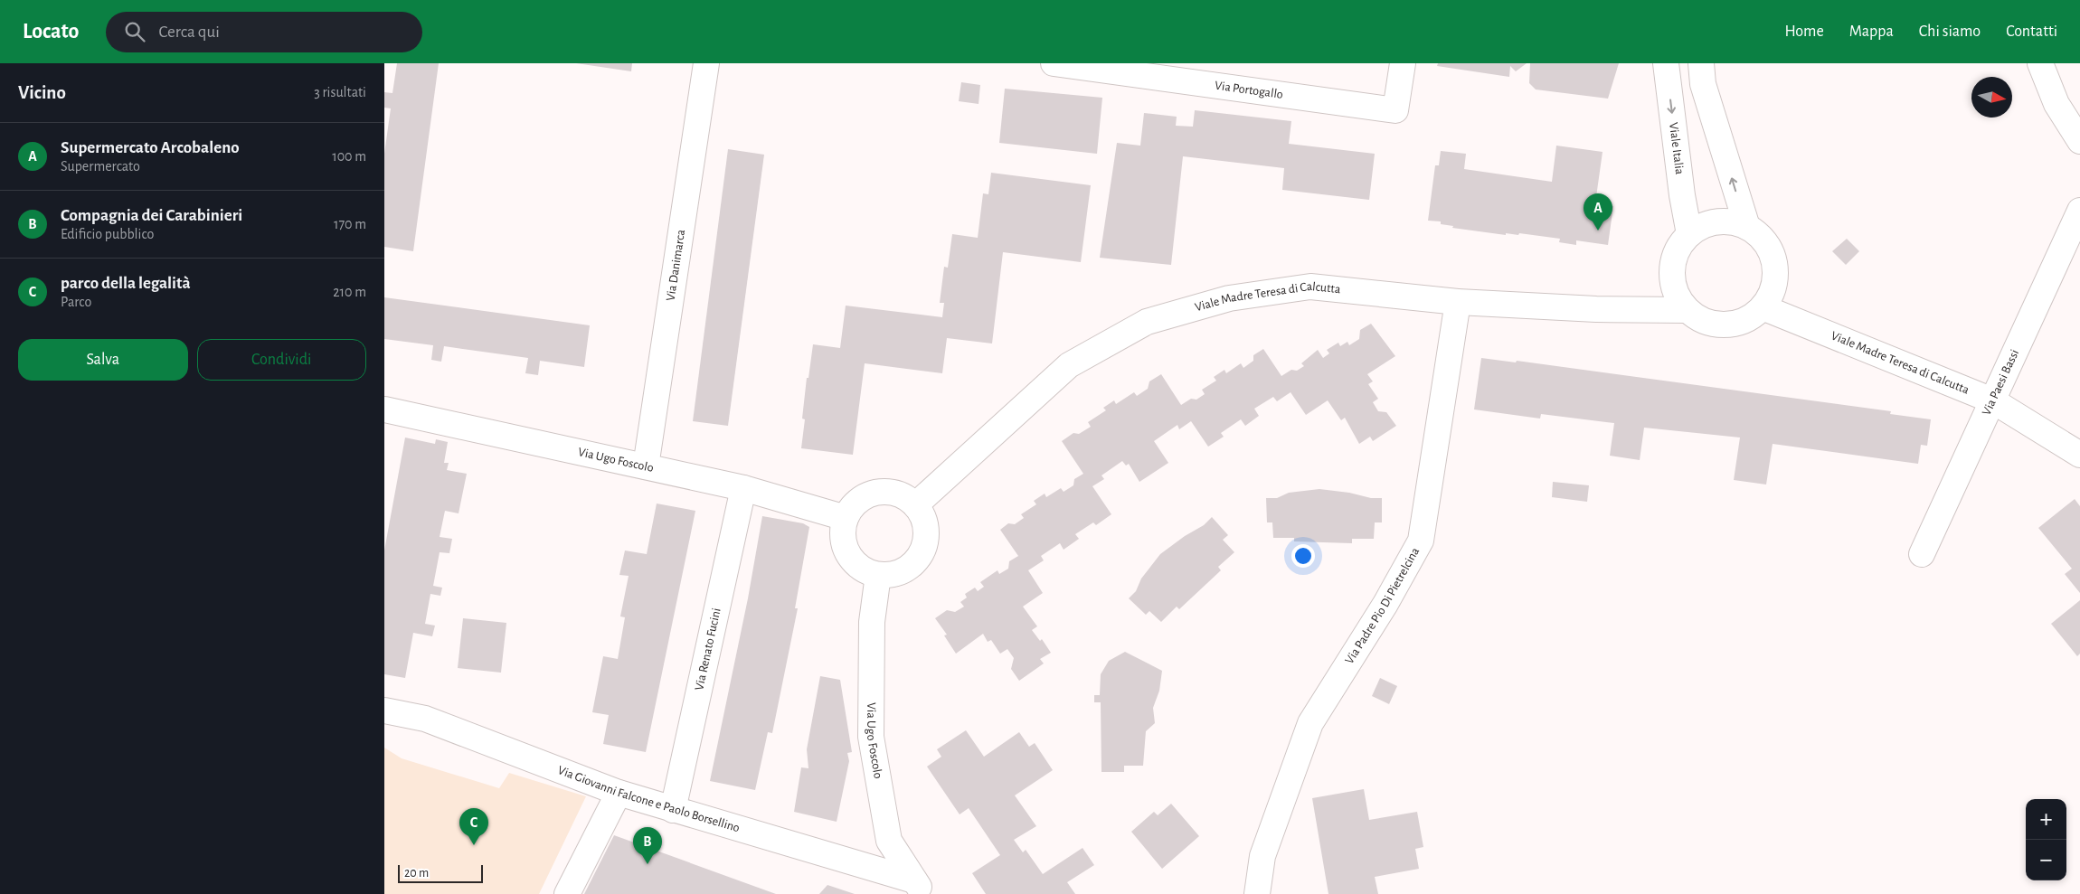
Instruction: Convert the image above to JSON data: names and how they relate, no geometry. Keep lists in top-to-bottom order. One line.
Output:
{"streets":{"street":["Via Portogallo","Viale Italia","Via Danimarca","Viale Madre Teresa di Calcutta","Via Paesi Bassi","Via Ugo Foscolo","Via Padre Pio Di Pietrelcina","Via Renato Fucini","Via Giovanni Falcone e Paolo Borsellino"]},"crossings":[["Viale Italia","Viale Madre Teresa di Calcutta"],["Via Danimarca","Via Ugo Foscolo"],["Viale Madre Teresa di Calcutta","Via Paesi Bassi"],["Viale Madre Teresa di Calcutta","Via Ugo Foscolo"],["Viale Madre Teresa di Calcutta","Via Padre Pio Di Pietrelcina"],["Via Ugo Foscolo","Via Renato Fucini"],["Via Ugo Foscolo","Via Giovanni Falcone e Paolo Borsellino"],["Via Renato Fucini","Via Giovanni Falcone e Paolo Borsellino"]],"scale_bar":"20 m","north":"right","page":{"header":"Locato","search":"Cerca qui","nav":["Home","Mappa","Chi siamo","Contatti"],"heading":["Vicino","3 risultati"],"list":[{"mark":"A","name":"Supermercato Arcobaleno","note":"Supermercato","value":"100 m"},{"mark":"B","name":"Compagnia dei Carabinieri","note":"Edificio pubblico","value":"170 m"},{"mark":"C","name":"parco della legalità","note":"Parco","value":"210 m"}],"pins":["A","C","B"],"buttons":["Salva","Condividi"],"map_buttons":["+","−"],"scale":"20 m"}}
